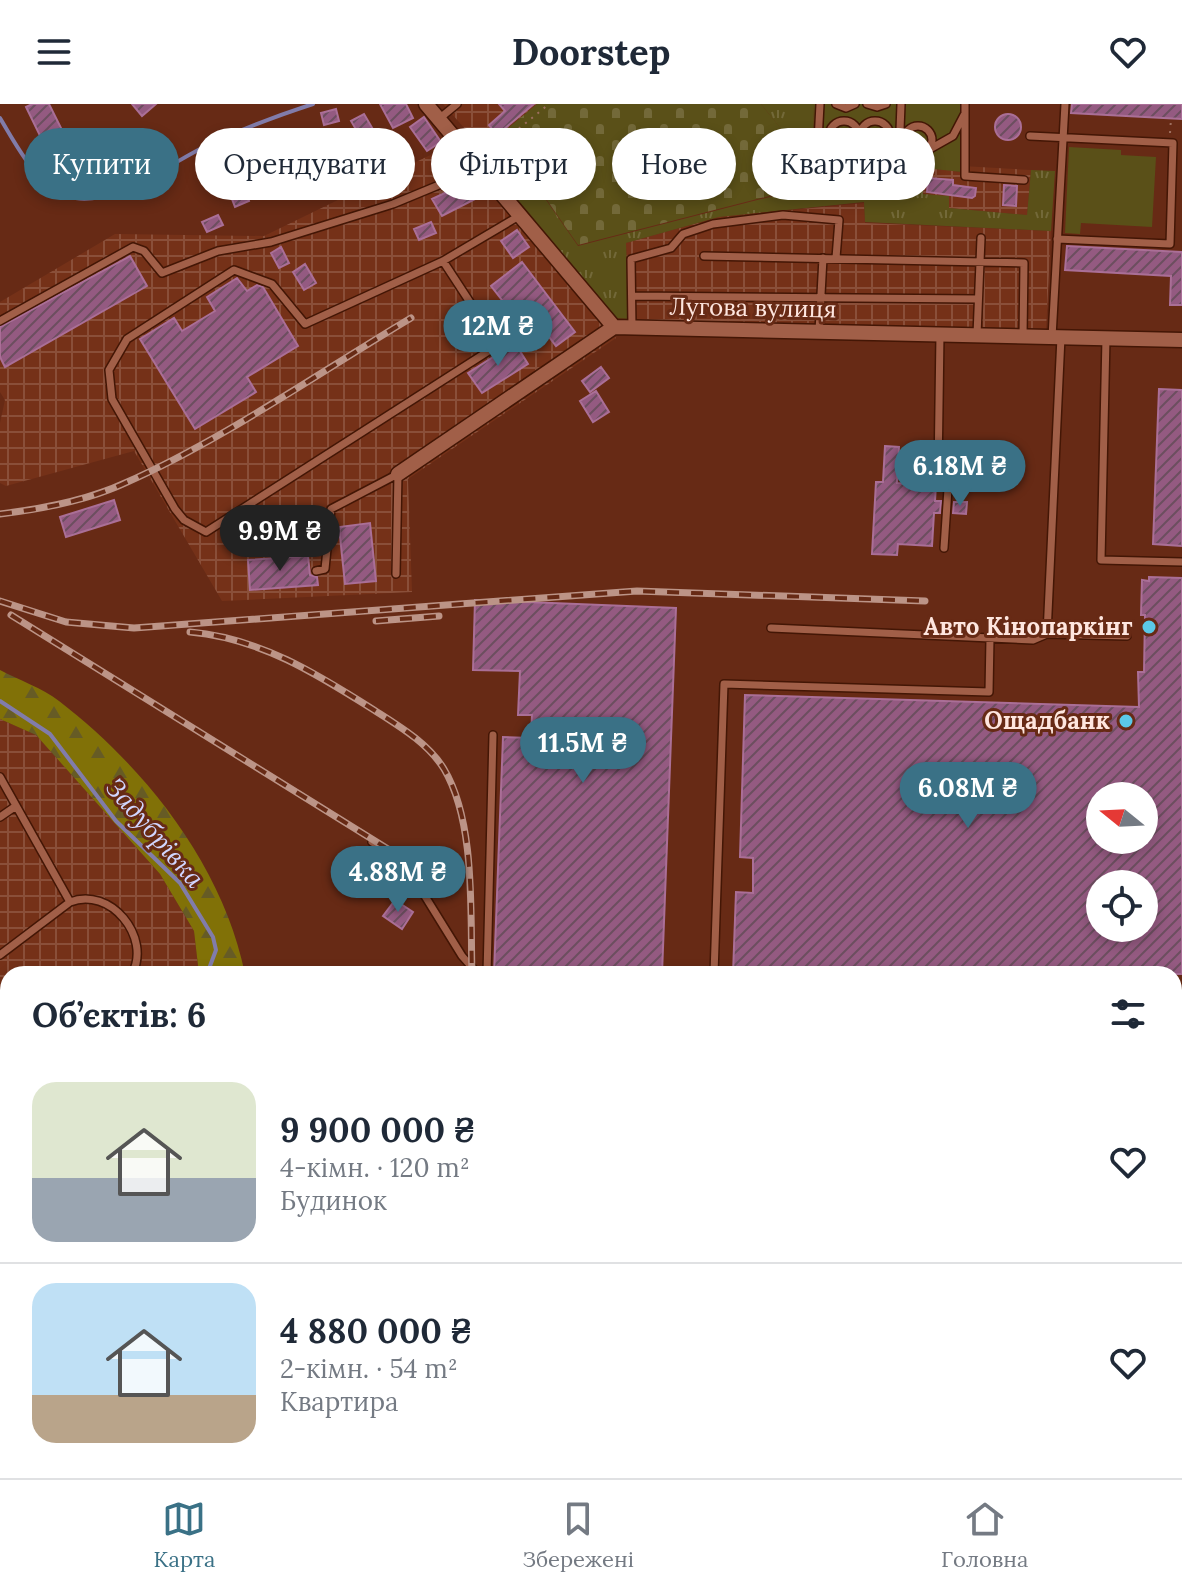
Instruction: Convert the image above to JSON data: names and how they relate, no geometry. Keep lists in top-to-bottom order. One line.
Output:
{"streets":{"street":["Лугова вулиця"]},"water":["Задубрівка"],"places":["Авто Кінопаркінг","Ощадбанк"],"north":"left","page":{"header":"Doorstep","chip":["Купити","Орендувати","Фільтри","Нове","Квартира"],"price":["12M ₴","6.18M ₴","9.9M ₴","11.5M ₴","6.08M ₴","4.88M ₴"],"heading":"Об’єктів: 6","list":[{"name":"9 900 000 ₴","note":"4-кімн. · 120 m² · Будинок"},{"name":"4 880 000 ₴","note":"2-кімн. · 54 m² · Квартира"}],"tabs":["Карта","Збережені","Головна"]}}
